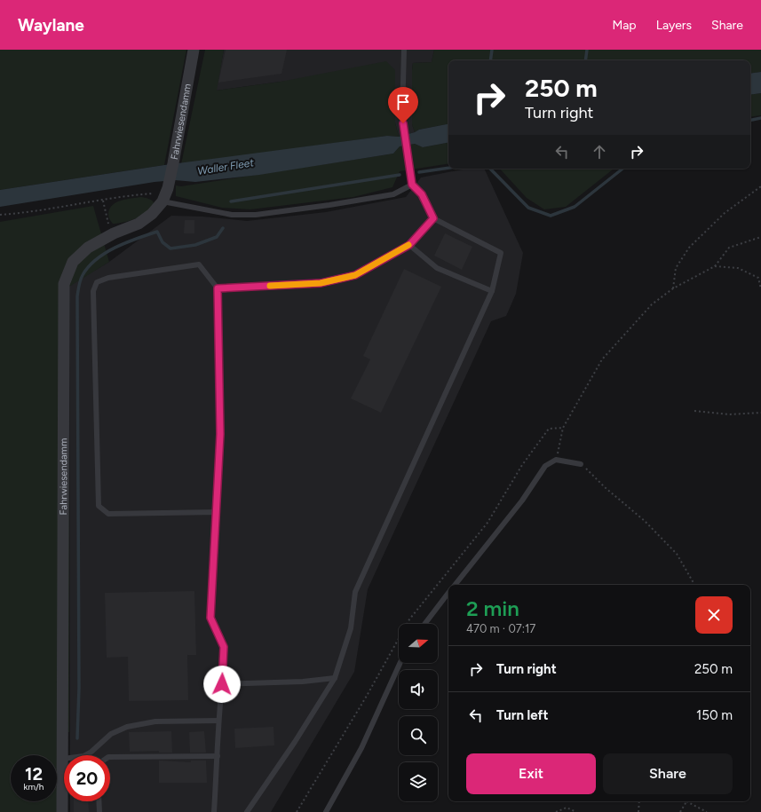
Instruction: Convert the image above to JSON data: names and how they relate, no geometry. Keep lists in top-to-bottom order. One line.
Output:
{"streets":{"street":["Fahrwiesendamm"]},"water":["Waller Fleet"],"north":"right","page":{"header":"Waylane","nav":["Map","Layers","Share"],"turn":["250 m","Turn right"],"heading":["2 min","470 m · 07:17"],"list":[{"name":"Turn right","value":"250 m"},{"name":"Turn left","value":"150 m"}],"buttons":["Exit","Share"],"speed":"12 km/h","limit":"20"}}
